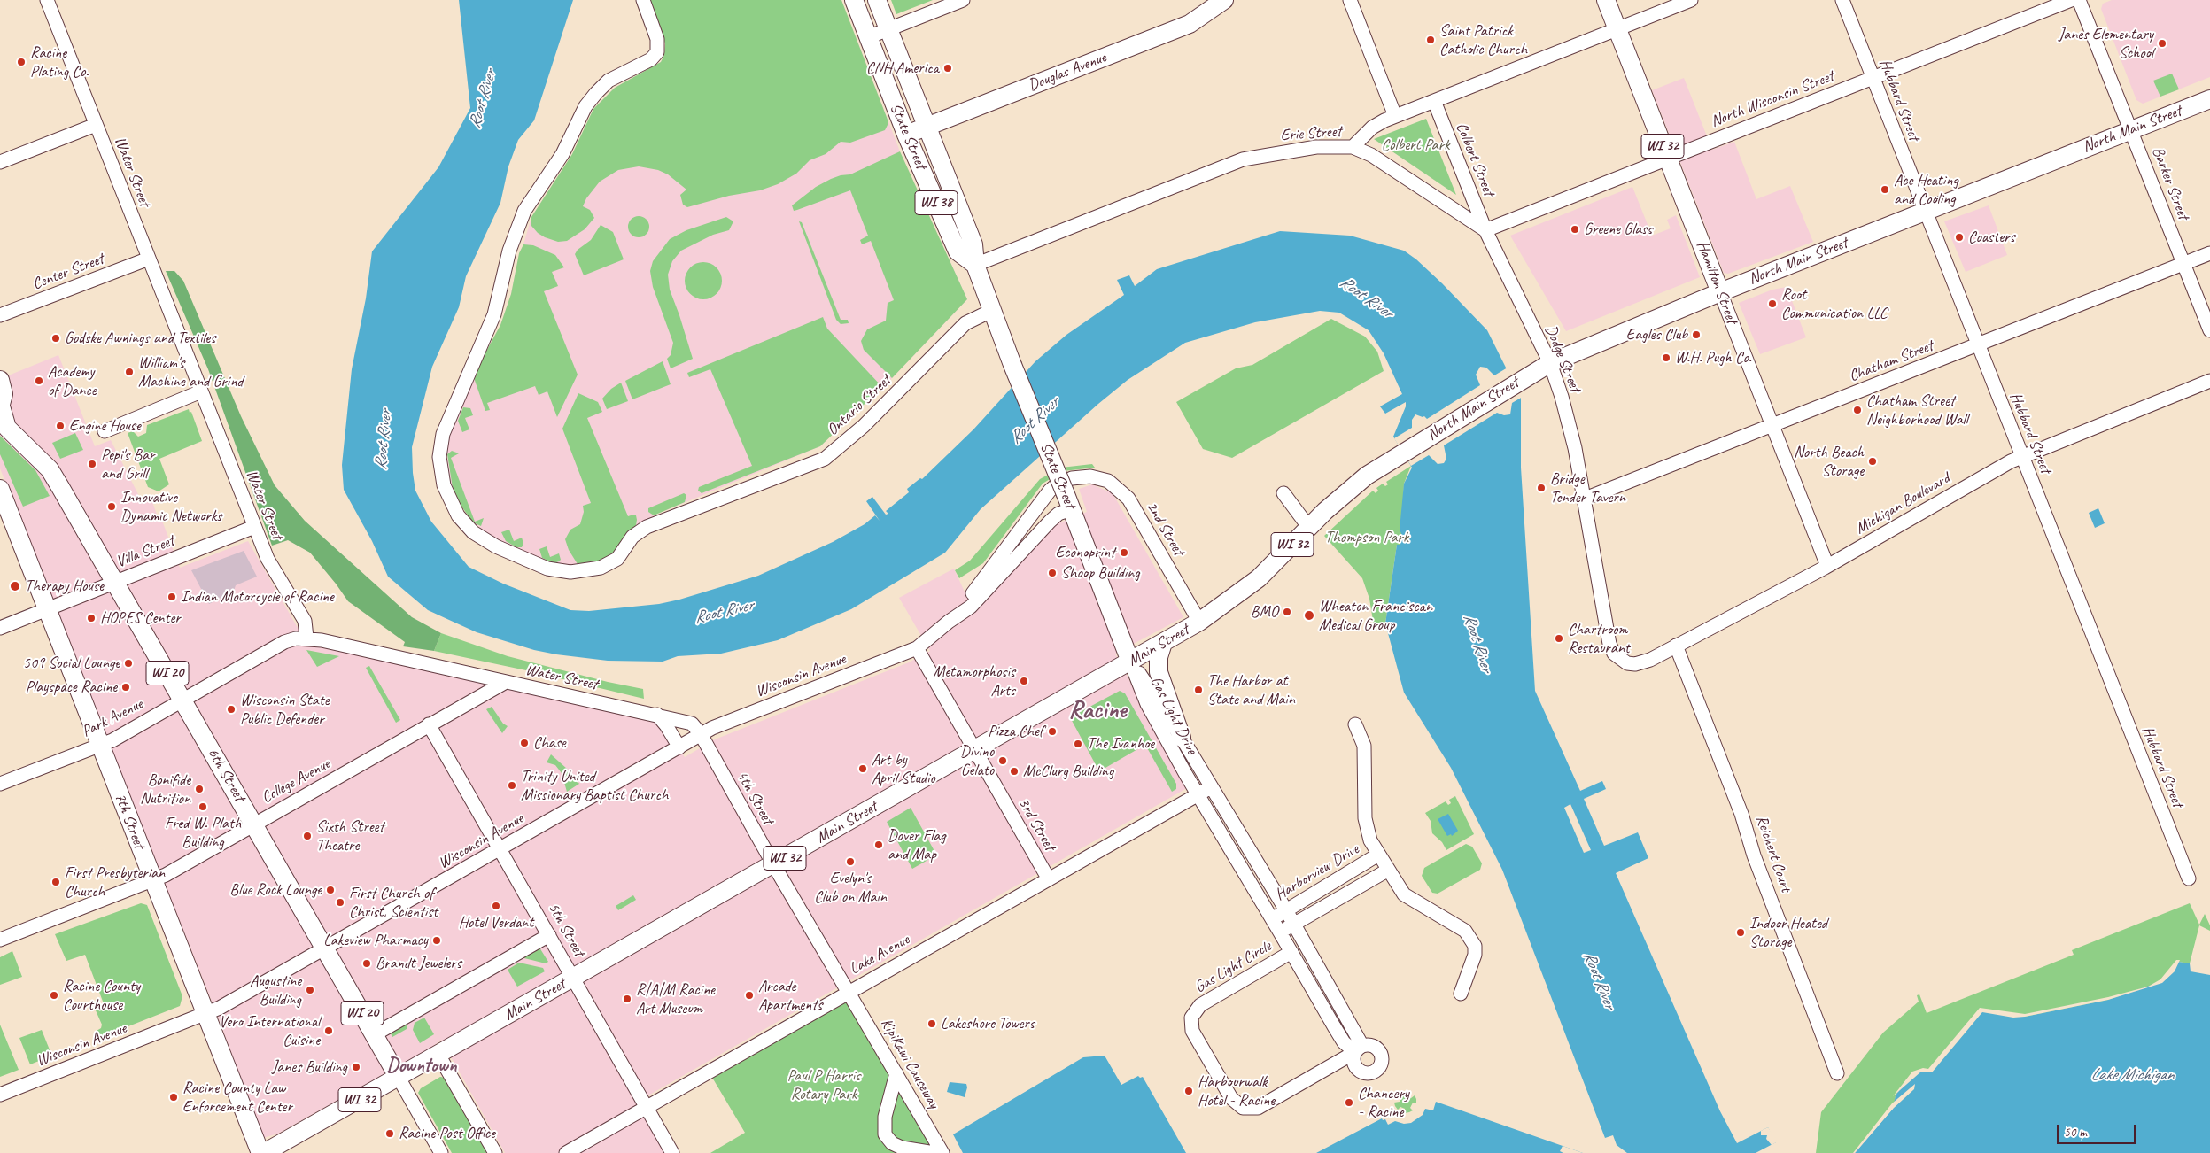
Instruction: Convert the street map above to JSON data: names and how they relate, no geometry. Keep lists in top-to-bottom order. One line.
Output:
{"streets":{"main road":["Douglas Avenue","North Main Street","State Street","WI 32","WI 38","Hamilton Street","Main Street","WI 20","6th Street","7th Street"],"street":["North Wisconsin Street","Hubbard Street","Erie Street","Colbert Street","Water Street","Barker Street","Center Street","Dodge Street","Chatham Street","Ontario Street","Michigan Boulevard","2nd Street","Villa Street","Wisconsin Avenue","Gas Light Drive","Park Avenue","College Avenue","4th Street","3rd Street","Reichert Court","Harborview Drive","5th Street","Lake Avenue","Gas Light Circle","KipiKawi Causeway"]},"crossings":[["Douglas Avenue","State Street"],["North Wisconsin Street","Hubbard Street"],["North Wisconsin Street","Colbert Street"],["North Wisconsin Street","Hamilton Street"],["North Wisconsin Street","Dodge Street"],["Hubbard Street","North Main Street"],["Hubbard Street","Chatham Street"],["Hubbard Street","Michigan Boulevard"],["North Main Street","Barker Street"],["North Main Street","Hamilton Street"],["North Main Street","Dodge Street"],["North Main Street","Main Street"],["Erie Street","State Street"],["Erie Street","Colbert Street"],["Erie Street","Hamilton Street"],["State Street","Ontario Street"],["State Street","Main Street"],["State Street","Wisconsin Avenue"],["State Street","Gas Light Drive"],["Colbert Street","Dodge Street"],["Water Street","Center Street"],["Water Street","Villa Street"],["Water Street","Wisconsin Avenue"],["Water Street","Park Avenue"],["Water Street","College Avenue"],["Water Street","4th Street"],["Barker Street","Chatham Street"],["Hamilton Street","Chatham Street"],["Hamilton Street","Michigan Boulevard"],["Dodge Street","Chatham Street"],["Dodge Street","Michigan Boulevard"],["Michigan Boulevard","Reichert Court"],["2nd Street","Main Street"],["2nd Street","Wisconsin Avenue"],["Villa Street","6th Street"],["Villa Street","7th Street"],["Main Street","Gas Light Drive"],["Main Street","6th Street"],["Main Street","4th Street"],["Main Street","7th Street"],["Main Street","3rd Street"],["Main Street","5th Street"],["WI 20","6th Street"],["Wisconsin Avenue","6th Street"],["Wisconsin Avenue","4th Street"],["Wisconsin Avenue","7th Street"],["Wisconsin Avenue","3rd Street"],["Wisconsin Avenue","5th Street"],["Gas Light Drive","Harborview Drive"],["Gas Light Drive","Lake Avenue"],["Gas Light Drive","Gas Light Circle"],["Park Avenue","6th Street"],["Park Avenue","7th Street"],["6th Street","College Avenue"],["College Avenue","7th Street"],["College Avenue","5th Street"],["4th Street","Lake Avenue"],["4th Street","KipiKawi Causeway"],["3rd Street","Lake Avenue"],["5th Street","Lake Avenue"],["Lake Avenue","KipiKawi Causeway"]],"districts":["Racine","Downtown"],"water":["Root River","Lake Michigan"],"parks":["Colbert Park","Thompson Park","Paul P Harris Rotary Park"],"places":["Saint Patrick Catholic Church","Janes Elementary School","Racine Plating Co.","CNH America","Ace Heating and Cooling","Greene Glass","Coasters","Root Communication LLC","Eagles Club","Godske Awnings and Textiles","W.H. Pugh Co.","William's Machine and Grind","Academy of Dance","Chatham Street Neighborhood Wall","Engine House","North Beach Storage","Pepi's Bar and Grill","Bridge Tender Tavern","Innovative Dynamic Networks","Econoprint","Shoop Building","Therapy House","Indian Motorcycle of Racine","BMO","Wheaton Franciscan Medical Group","HOPES Center","Chartroom Restaurant","509 Social Lounge","Metamorphosis Arts","Playspace Racine","The Harbor at State and Main","Wisconsin State Public Defender","Pizza Chef","Chase","The Ivanhoe","Divino Gelato","Art by April Studio","McClurg Building","Trinity United Missionary Baptist Church","Bonifide Nutrition","Fred W. Plath Building","Sixth Street Theatre","Dover Flag and Map","Evelyn's Club on Main","First Presbyterian Church","Blue Rock Lounge","First Church of Christ, Scientist","Hotel Verdant","Indoor Heated Storage","Lakeview Pharmacy","Brandt Jewelers","Augustine Building","Racine County Courthouse","Arcade Apartments","R|A|M Racine Art Museum","Lakeshore Towers","Vero International Cuisine","Janes Building","Harbourwalk Hotel - Racine","Racine County Law Enforcement Center","Chancery - Racine","Racine Post Office"],"scale_bar":"50 m"}
